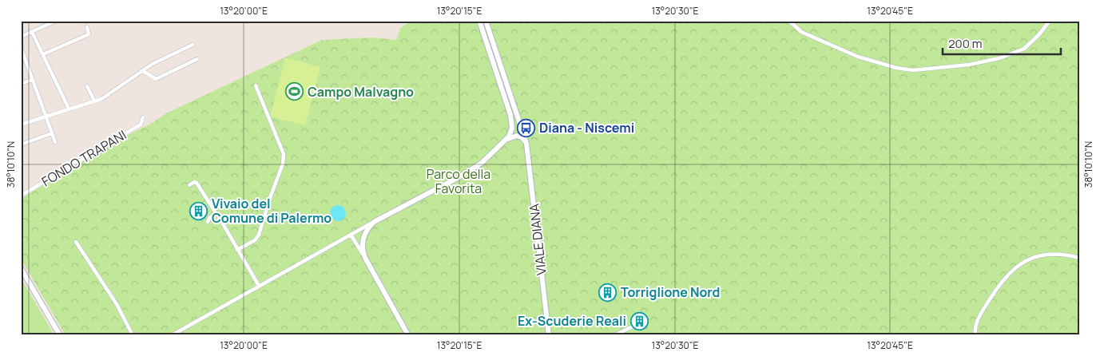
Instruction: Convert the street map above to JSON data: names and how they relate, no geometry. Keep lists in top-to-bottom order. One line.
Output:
{"streets":{"street":["FONDO TRAPANI","VIALE DIANA"]},"parks":["Parco della Favorita"],"places":{"sports":["Campo Malvagno"],"bus stop":["Diana - Niscemi"],"building":["Vivaio del Comune di Palermo","Torriglione Nord","Ex-Scuderie Reali"]},"scale_bar":"200 m","coordinates":["13°20'00\"E","13°20'15\"E","13°20'30\"E","13°20'45\"E","38°10'10\"N"]}
